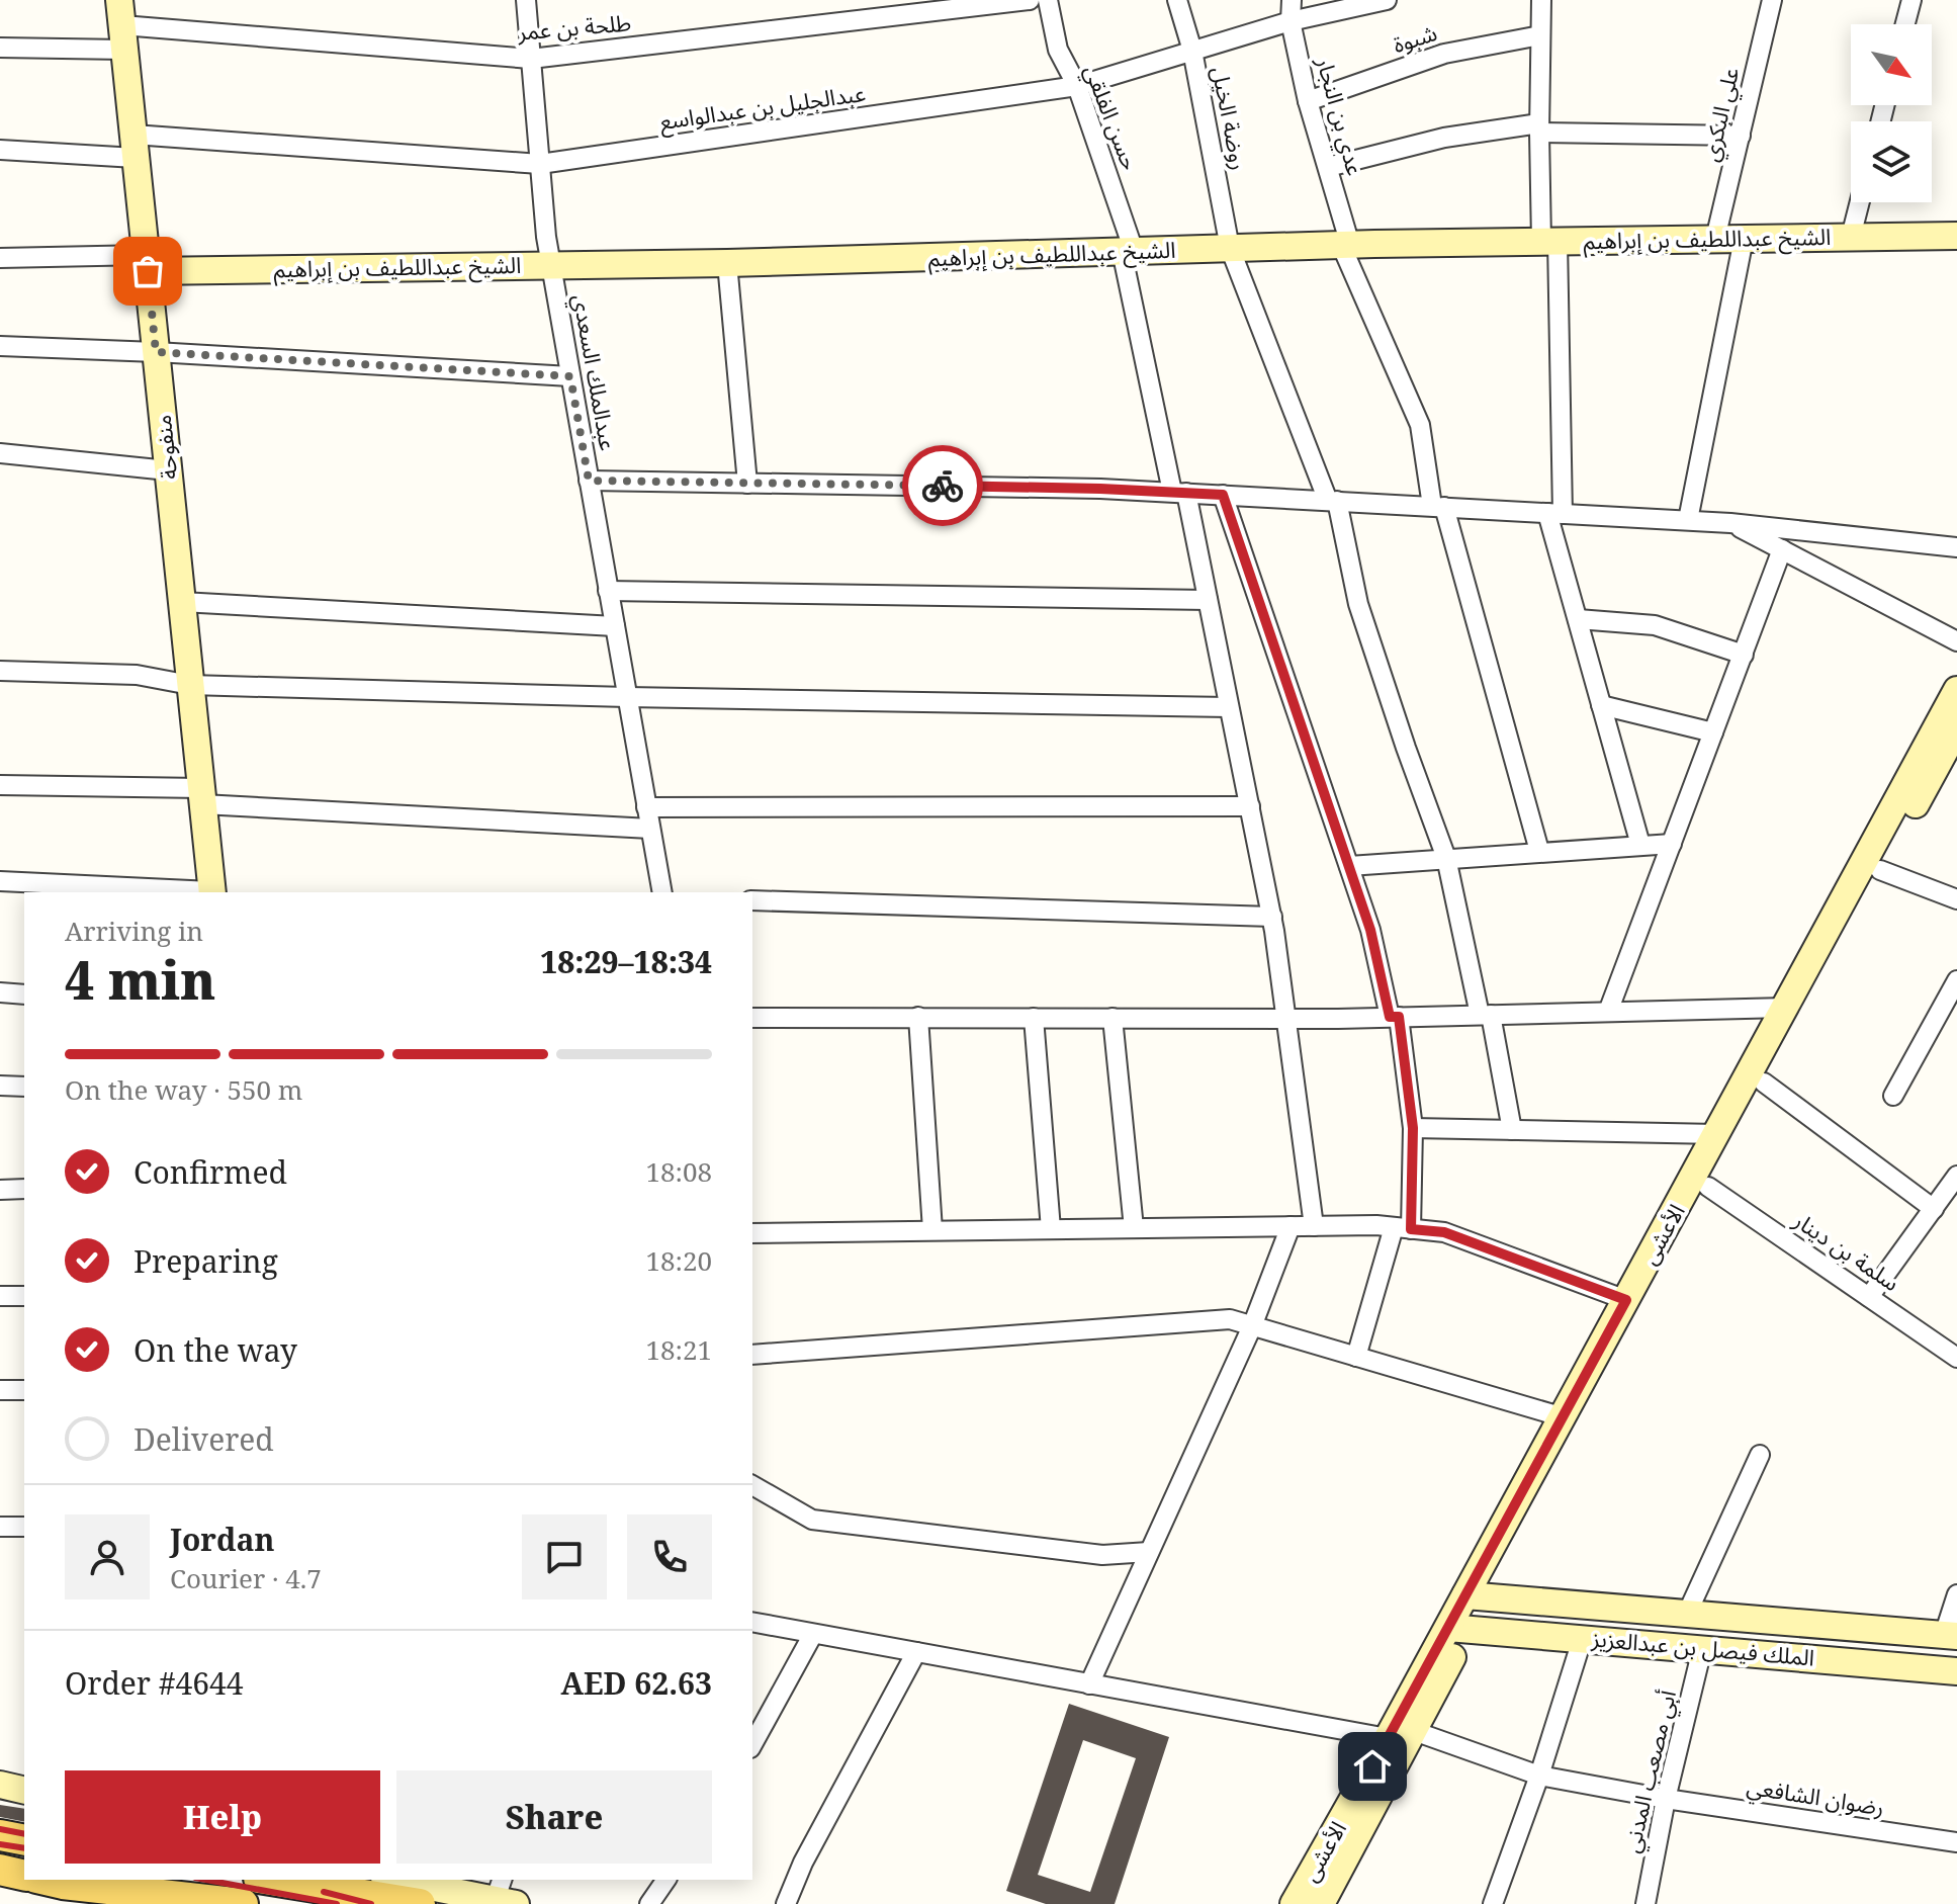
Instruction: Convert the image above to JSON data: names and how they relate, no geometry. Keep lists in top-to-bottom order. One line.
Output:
{"streets":{"street":["طلحة بن عمر","شبوة","عبدالجليل بن عبدالواسع","علي البكري","عدي بن النجار","حسن الفلقي","روضة الخيل","الشيخ عبداللطيف بن إبراهيم","عبدالملك السعدي","منفوحة","الأعشى","سلمة بن دينار","الملك فيصل بن عبدالعزيز","أبي مصعب المدني","رضوان الشافعي"]},"crossings":[["طلحة بن عمر","عبدالملك السعدي"],["طلحة بن عمر","منفوحة"],["شبوة","عدي بن النجار"],["عبدالجليل بن عبدالواسع","عدي بن النجار"],["عبدالجليل بن عبدالواسع","حسن الفلقي"],["عبدالجليل بن عبدالواسع","روضة الخيل"],["عبدالجليل بن عبدالواسع","عبدالملك السعدي"],["عبدالجليل بن عبدالواسع","منفوحة"],["علي البكري","الشيخ عبداللطيف بن إبراهيم"],["عدي بن النجار","الشيخ عبداللطيف بن إبراهيم"],["حسن الفلقي","الشيخ عبداللطيف بن إبراهيم"],["روضة الخيل","الشيخ عبداللطيف بن إبراهيم"],["الشيخ عبداللطيف بن إبراهيم","عبدالملك السعدي"],["الشيخ عبداللطيف بن إبراهيم","منفوحة"],["الأعشى","سلمة بن دينار"],["الأعشى","الملك فيصل بن عبدالعزيز"],["الأعشى","رضوان الشافعي"],["الملك فيصل بن عبدالعزيز","أبي مصعب المدني"],["أبي مصعب المدني","رضوان الشافعي"]],"north":"bottom right","page":{"heading":["4 min","Arriving in","18:29–18:34"],"panel":["Jordan","Courier · 4.7","Order #4644","AED 62.63"],"bar":"On the way · 550 m","list":[["Confirmed","18:08"],["Preparing","18:20"],["On the way","18:21"],"Delivered"],"buttons":["Help","Share"]}}
